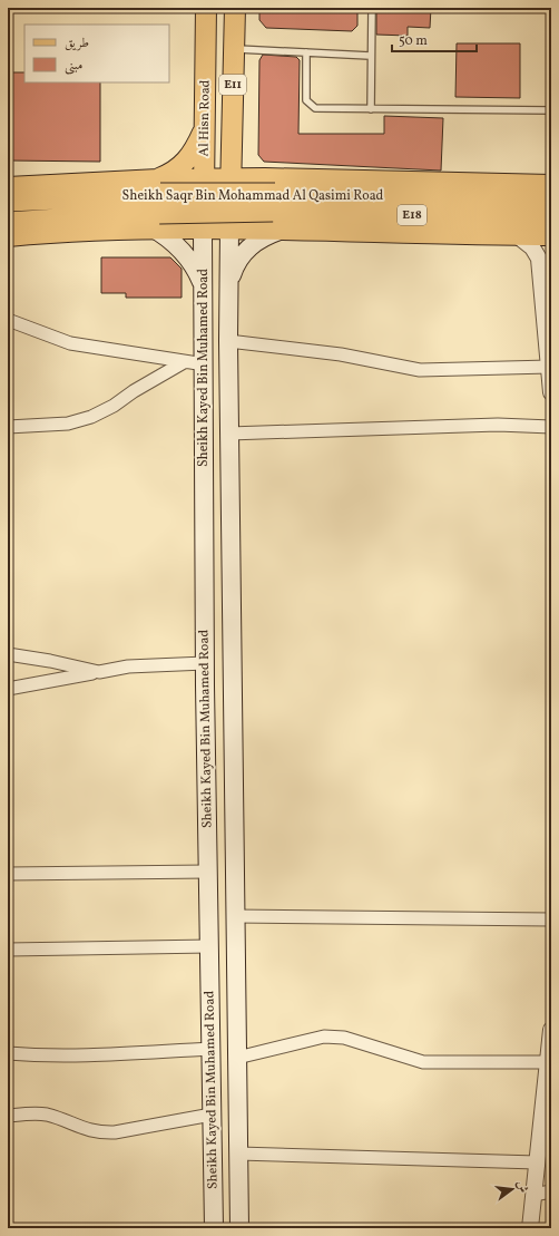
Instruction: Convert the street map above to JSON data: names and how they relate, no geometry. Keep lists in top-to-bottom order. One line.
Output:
{"streets":{"highway":["Sheikh Saqr Bin Mohammad Al Qasimi Road","E18"],"main road":["E11","Al Hisn Road","Sheikh Kayed Bin Muhamed Road"]},"crossings":[["Al Hisn Road","Sheikh Kayed Bin Muhamed Road"]],"legend":["طريق","مبنى"],"scale_bar":"50 m","north":"right"}
